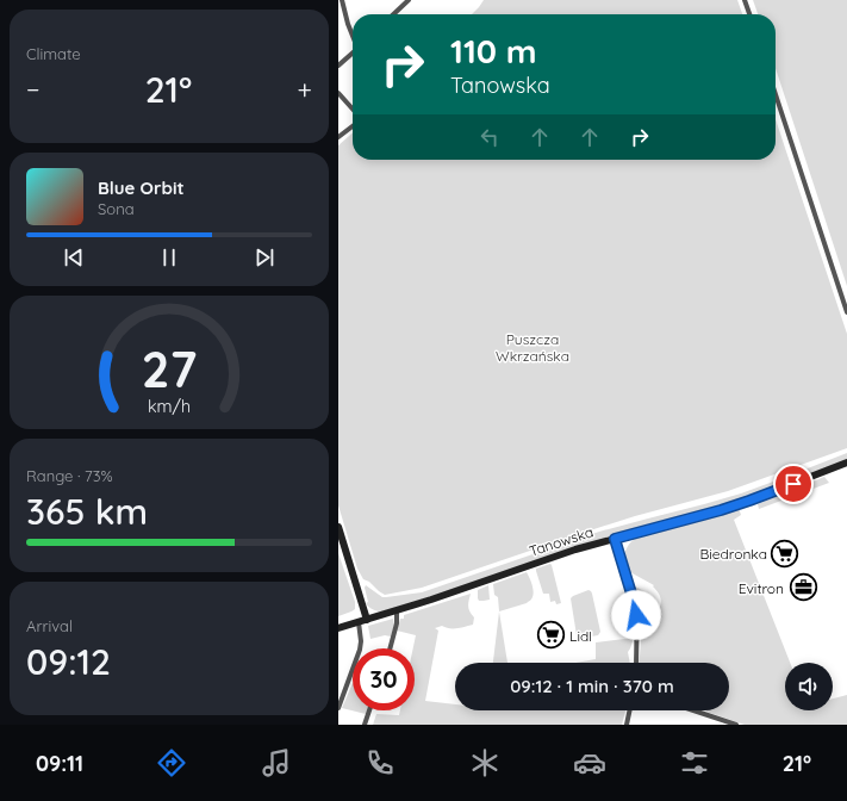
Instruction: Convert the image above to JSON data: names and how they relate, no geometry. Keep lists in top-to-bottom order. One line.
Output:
{"streets":{"main road":["Tanowska"]},"parks":["Puszcza Wkrzańska"],"places":{"supermarket":["Biedronka","Lidl"],"office":["Evitron"]},"page":{"tile":["Climate",["Range · 73%","365 km"],["Arrival","09:12"]],"turn":["110 m","Tanowska"],"heat":["−","21°","+"],"song":["Blue Orbit","Sona"],"limit":"30","trip":"09:12 · 1 min · 370 m","tabs":["09:11","21°"],"gauge":["27","km/h"]}}
